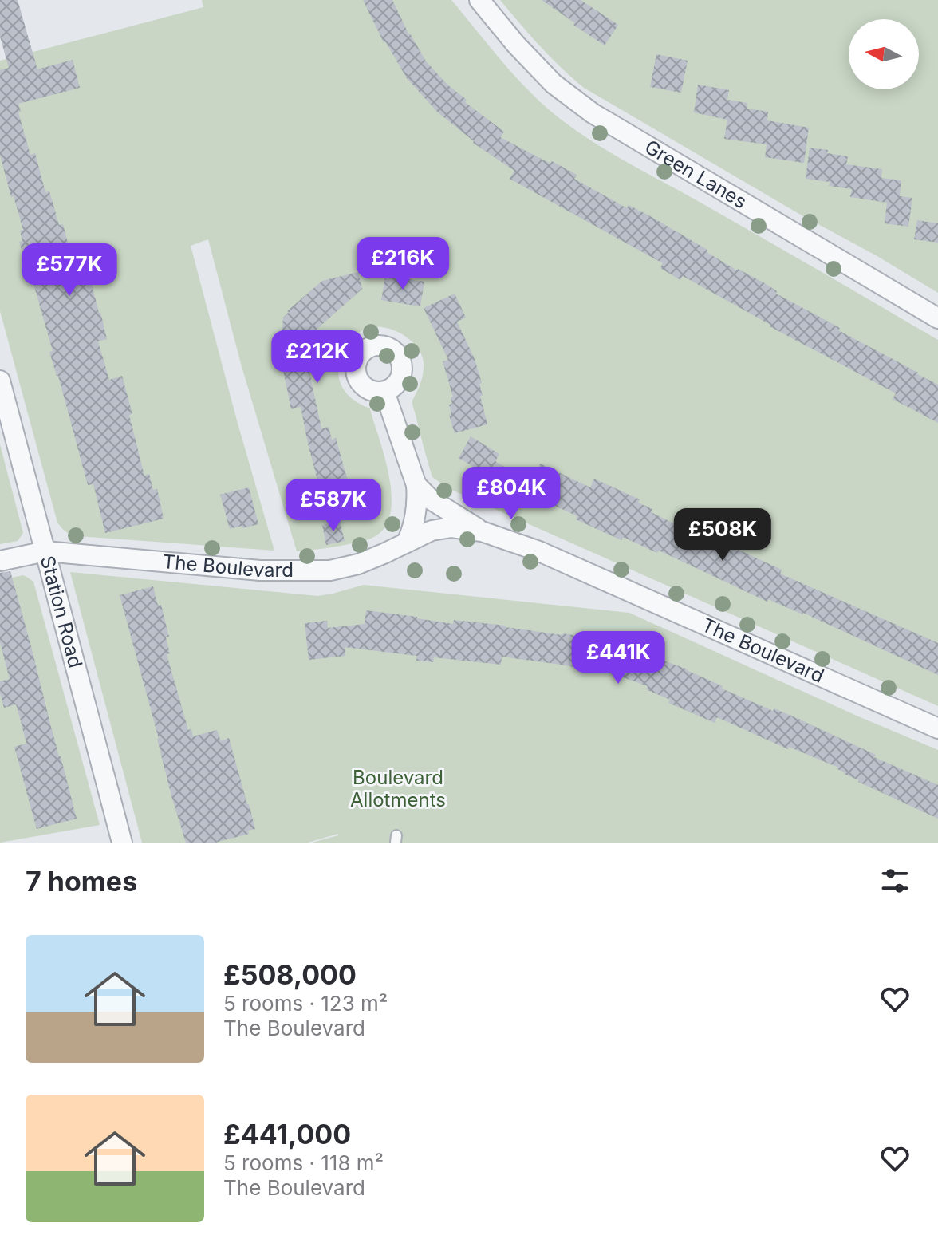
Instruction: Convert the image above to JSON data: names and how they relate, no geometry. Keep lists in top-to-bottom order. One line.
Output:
{"streets":{"street":["Green Lanes","The Boulevard","Station Road"]},"crossings":[["The Boulevard","Station Road"]],"parks":["Boulevard Allotments"],"north":"left","page":{"price":["£216K","£577K","£212K","£804K","£587K","£508K","£441K"],"heading":"7 homes","list":[{"name":"£508,000","note":"5 rooms · 123 m² · The Boulevard"},{"name":"£441,000","note":"5 rooms · 118 m² · The Boulevard"}]}}
